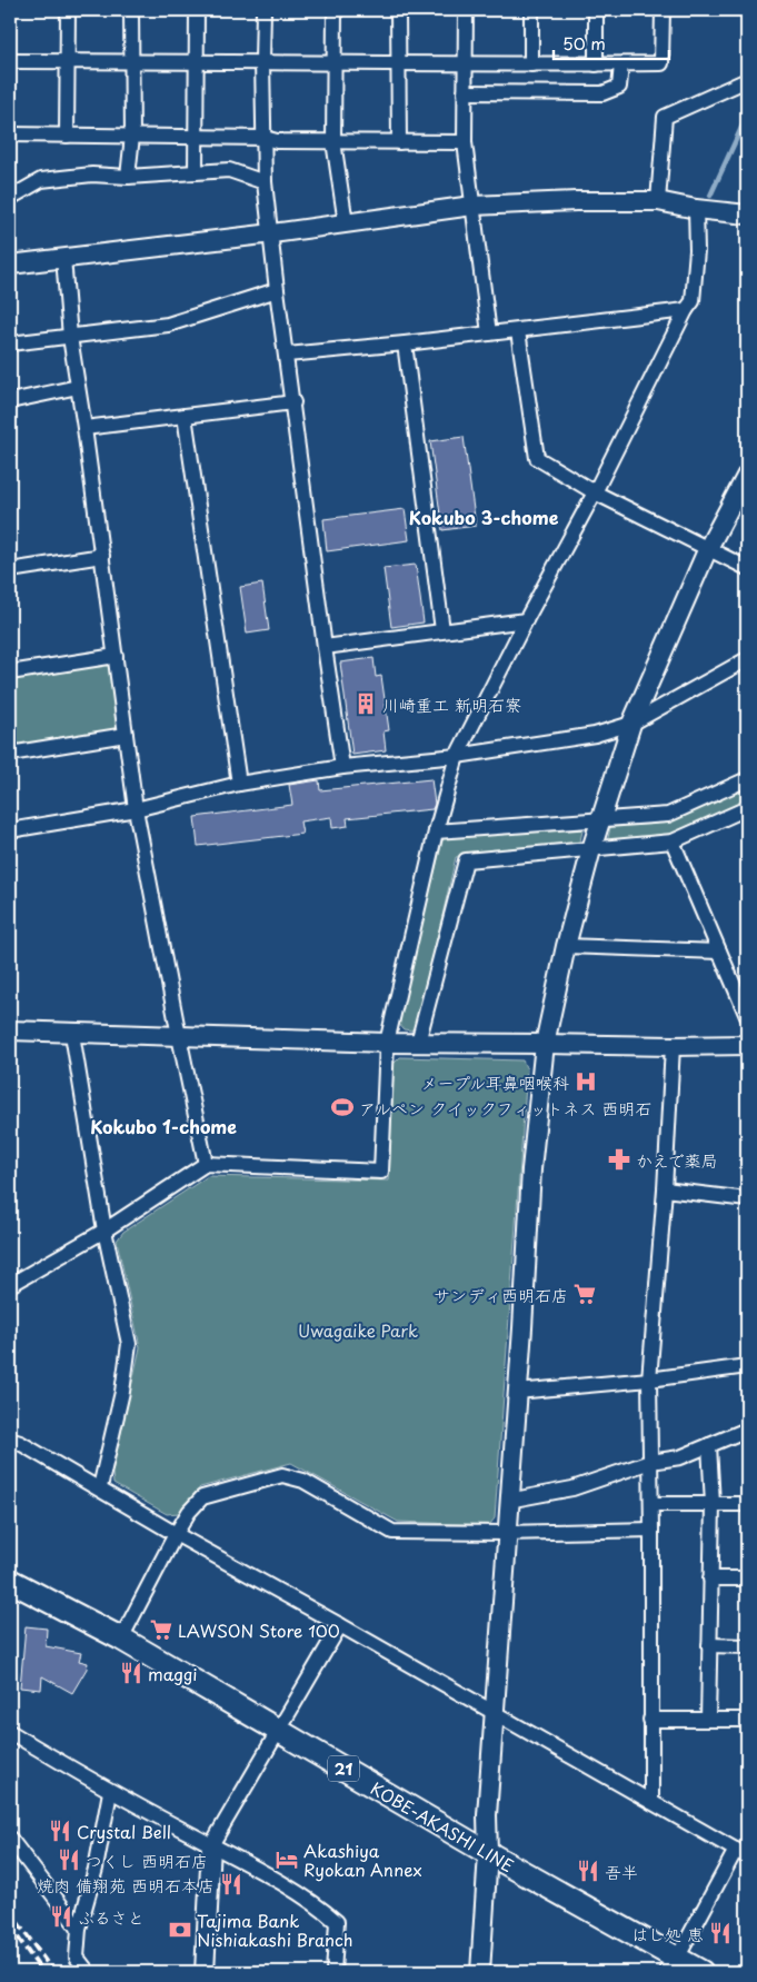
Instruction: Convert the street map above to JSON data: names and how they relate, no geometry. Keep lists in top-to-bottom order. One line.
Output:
{"streets":{"main road":["21","KOBE-AKASHI LINE"]},"districts":["Kokubo 3-chome","Kokubo 1-chome"],"parks":["Uwagaike Park"],"places":{"building":["川崎重工 新明石寮"],"hospital":["メープル耳鼻咽喉科"],"sports":["アルペン クイックフィットネス 西明石"],"pharmacy":["かえで薬局"],"supermarket":["サンディ西明石店","LAWSON Store 100"],"restaurant":["maggi","Crystal Bell","つくし 西明石店","吾半","焼肉 備翔苑 西明石本店","ふるさと","はし処 恵"],"hotel":["Akashiya Ryokan Annex"],"bank":["Tajima Bank Nishiakashi Branch"]},"scale_bar":"50 m"}
